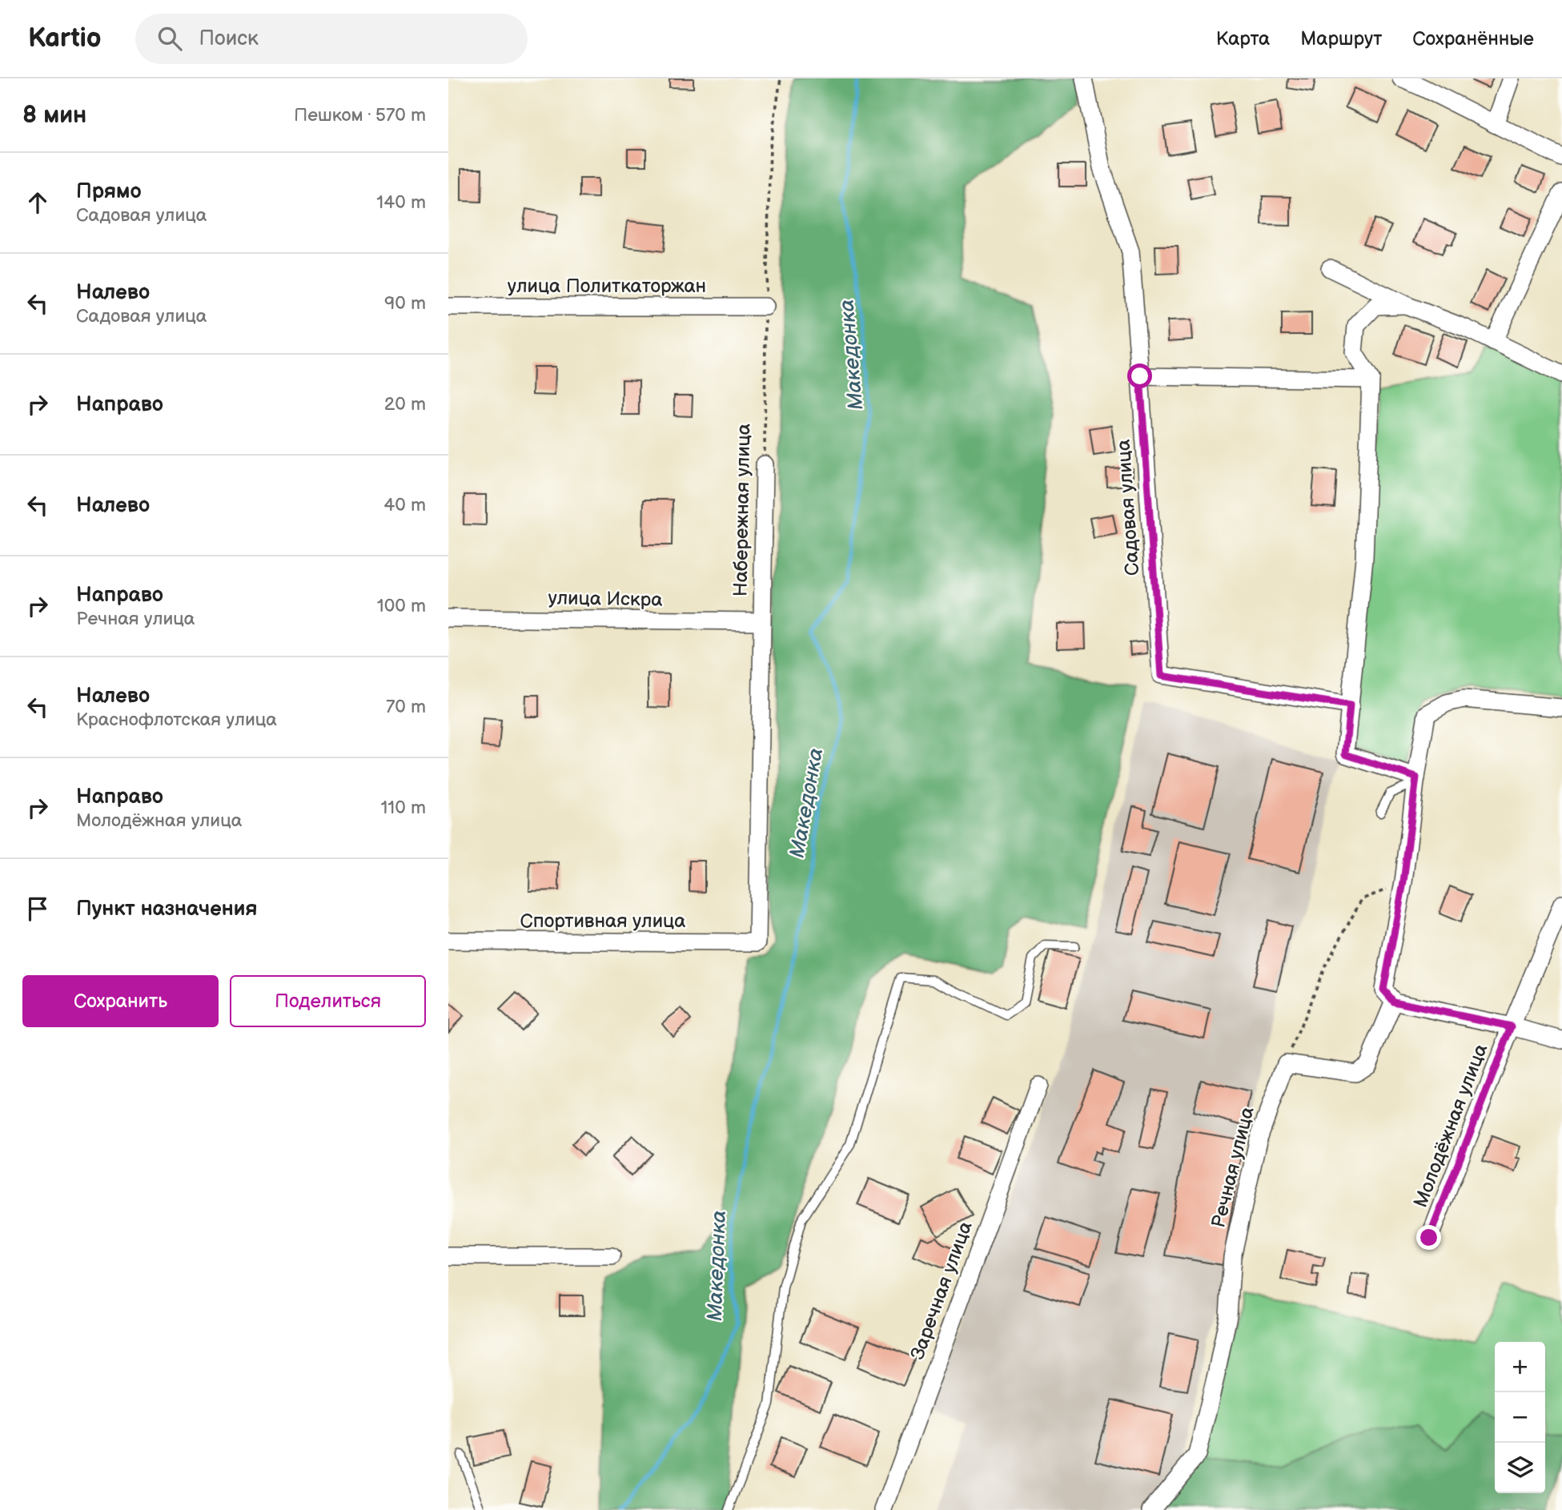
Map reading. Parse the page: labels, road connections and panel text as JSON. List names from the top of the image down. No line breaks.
{"streets":{"street":["улица Политкаторжан","Садовая улица","Набережная улица","улица Искра","Спортивная улица","Молодёжная улица","Речная улица","Заречная улица"]},"crossings":[["улица Политкаторжан","Набережная улица"],["Набережная улица","улица Искра"],["Набережная улица","Спортивная улица"]],"water":["Македонка"],"page":{"header":"Kartio","search":"Поиск","nav":["Карта","Маршрут","Сохранённые"],"heading":["8 мин","Пешком · 570 m"],"list":[["Прямо","Садовая улица","140 m"],["Налево","Садовая улица","90 m"],["Направо","20 m"],["Налево","40 m"],["Направо","Речная улица","100 m"],["Налево","Краснофлотская улица","70 m"],["Направо","Молодёжная улица","110 m"],"Пункт назначения"],"buttons":["Сохранить","Поделиться"],"map_buttons":["+","−"]}}
